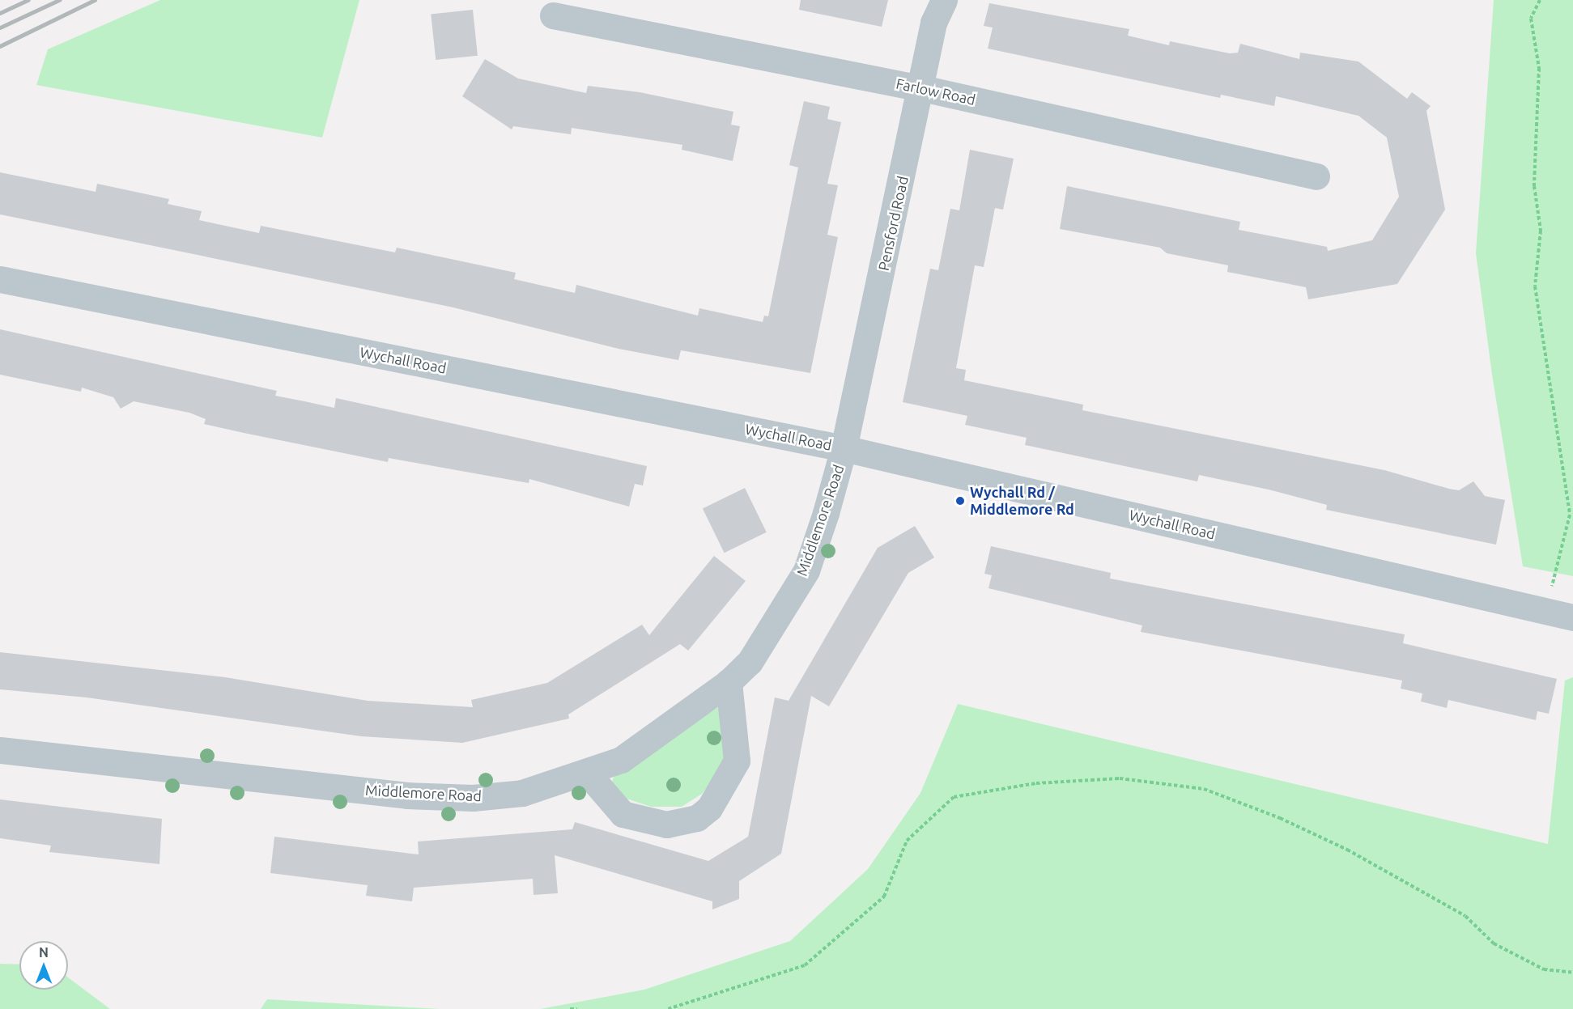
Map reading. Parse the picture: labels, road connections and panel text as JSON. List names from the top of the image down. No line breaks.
{"streets":{"street":["Farlow Road","Pensford Road","Wychall Road","Middlemore Road"]},"crossings":[["Farlow Road","Pensford Road"],["Pensford Road","Wychall Road"],["Pensford Road","Middlemore Road"],["Wychall Road","Middlemore Road"]],"places":["Wychall Rd / Middlemore Rd"],"north":"top"}
